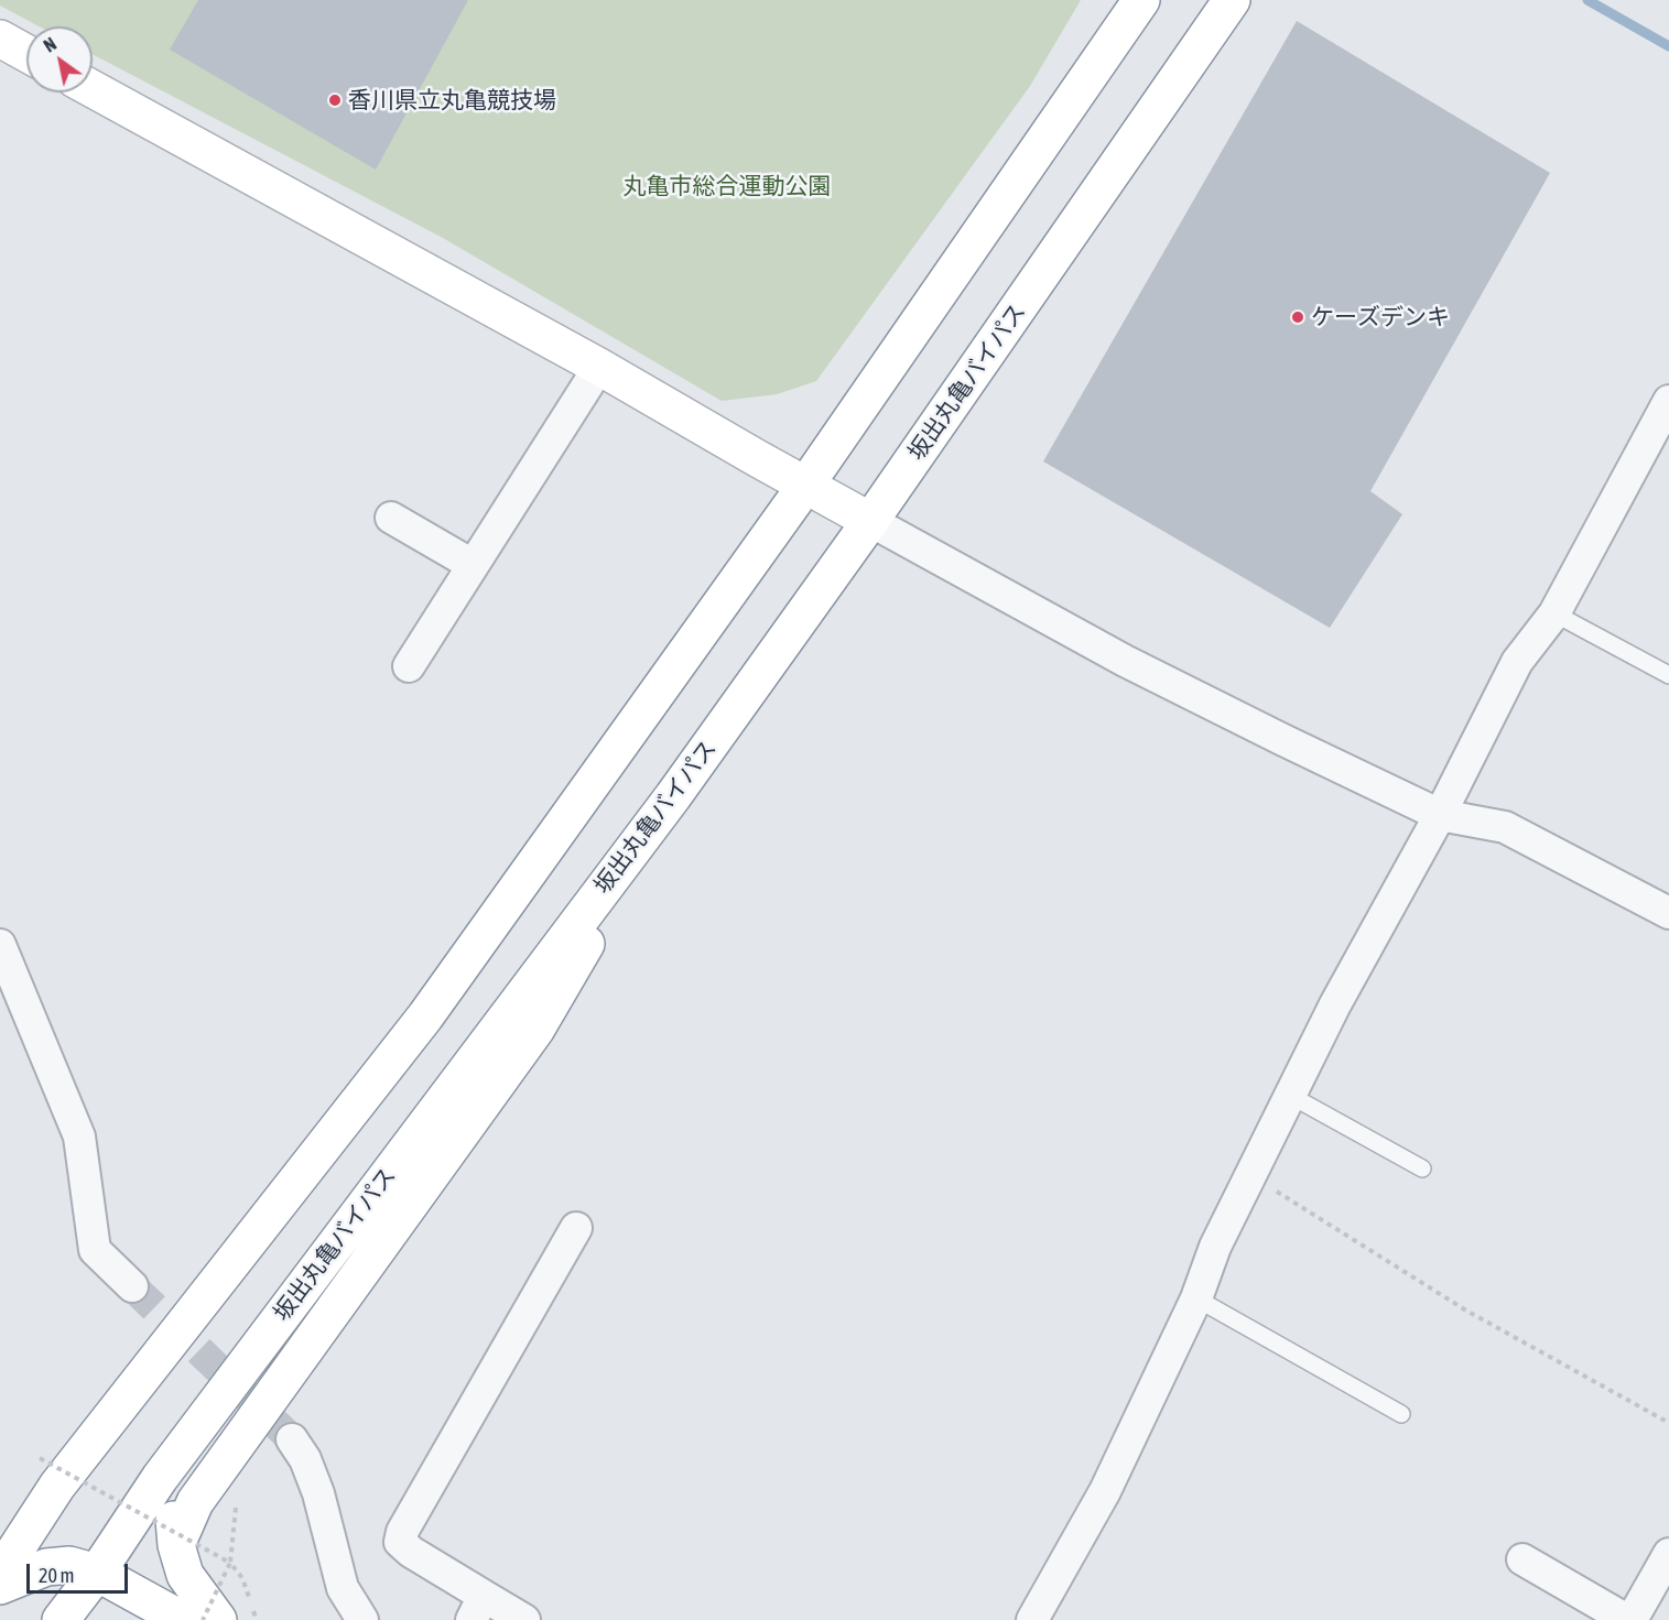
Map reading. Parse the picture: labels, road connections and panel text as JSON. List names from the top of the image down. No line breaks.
{"streets":{"main road":["坂出丸亀バイパス"]},"parks":["丸亀市総合運動公園"],"places":["香川県立丸亀競技場","ケーズデンキ"],"scale_bar":"20 m","north":"top left"}
